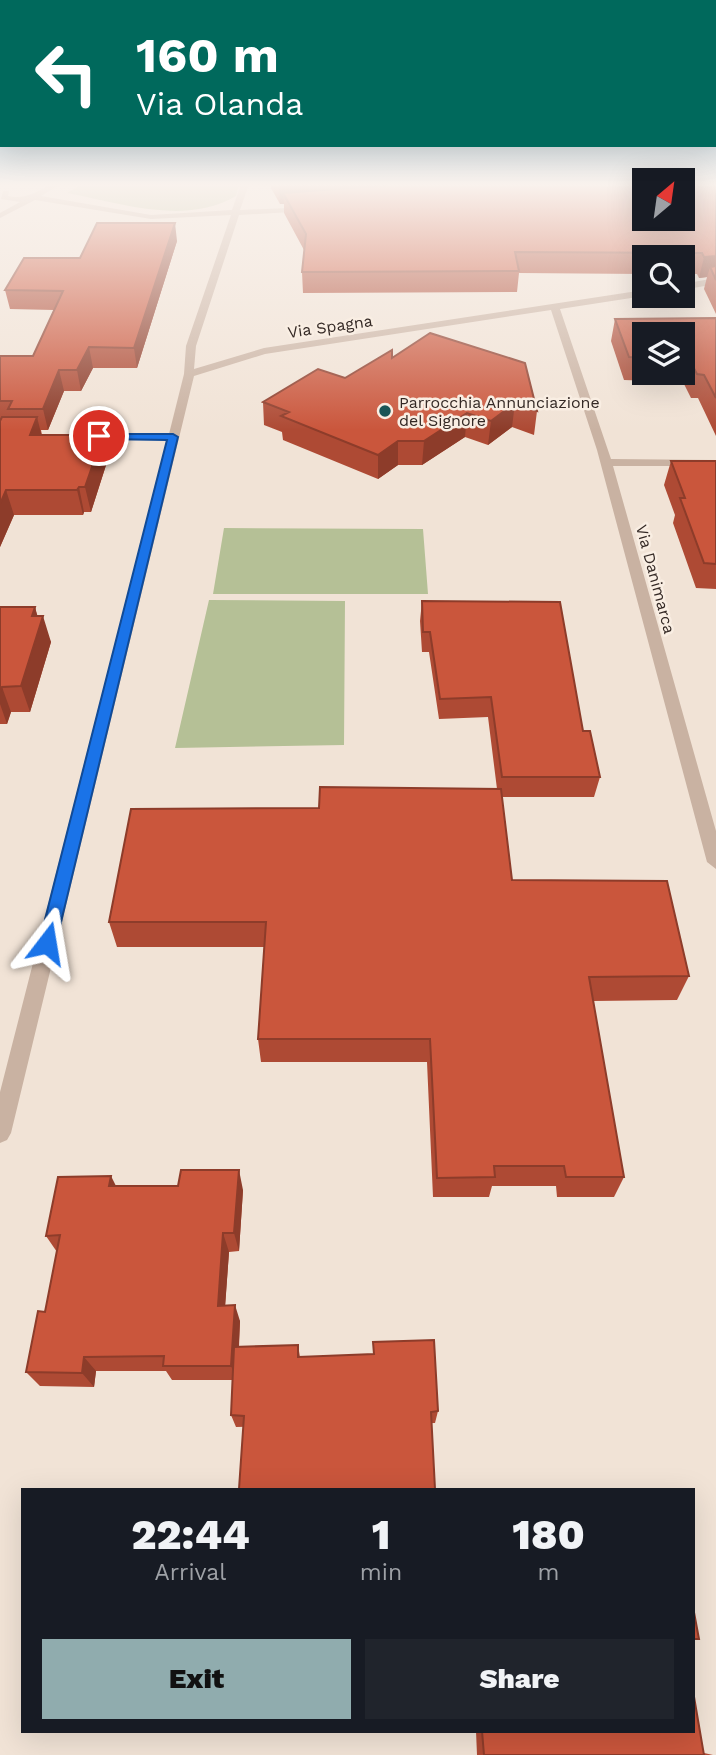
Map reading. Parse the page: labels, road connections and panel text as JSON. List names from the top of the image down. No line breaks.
{"streets":{"street":["Via Spagna","Via Danimarca"]},"crossings":[["Via Spagna","Via Danimarca"]],"places":["Parrocchia Annunciazione del Signore"],"north":"top right","page":{"turn":["160 m","Via Olanda"],"eta":["22:44","Arrival","1","min","180","m"],"buttons":["Exit","Share"]}}
